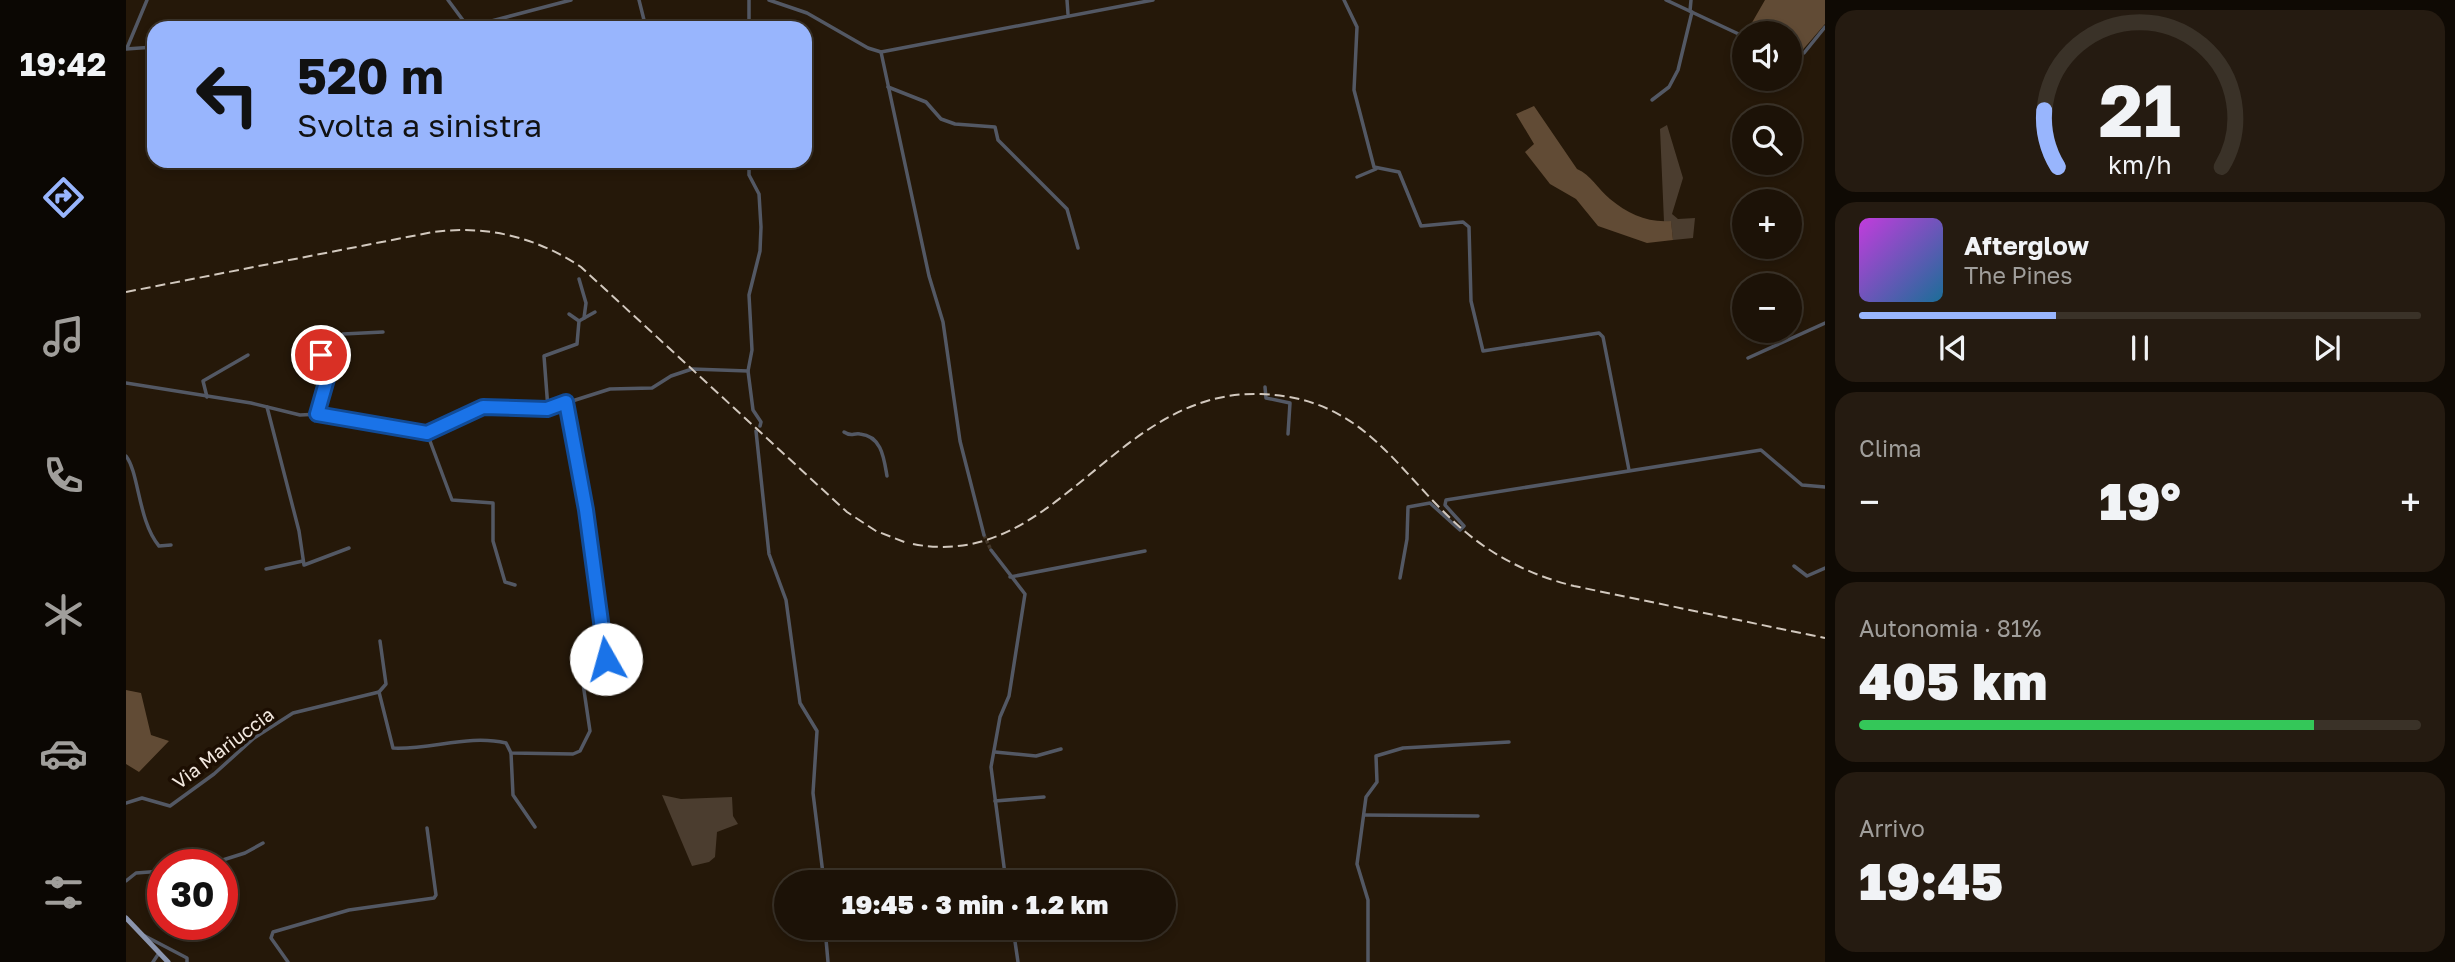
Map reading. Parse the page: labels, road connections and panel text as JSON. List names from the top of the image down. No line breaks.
{"streets":{"street":["Via Mariuccia"]},"page":{"tabs":"19:42","map_buttons":["+","−"],"turn":["520 m","Svolta a sinistra"],"song":["Afterglow","The Pines"],"tile":["Clima",["Autonomia · 81%","405 km"],["Arrivo","19:45"]],"heat":["−","19°","+"],"limit":"30","trip":"19:45 · 3 min · 1.2 km","gauge":["21","km/h"]}}
